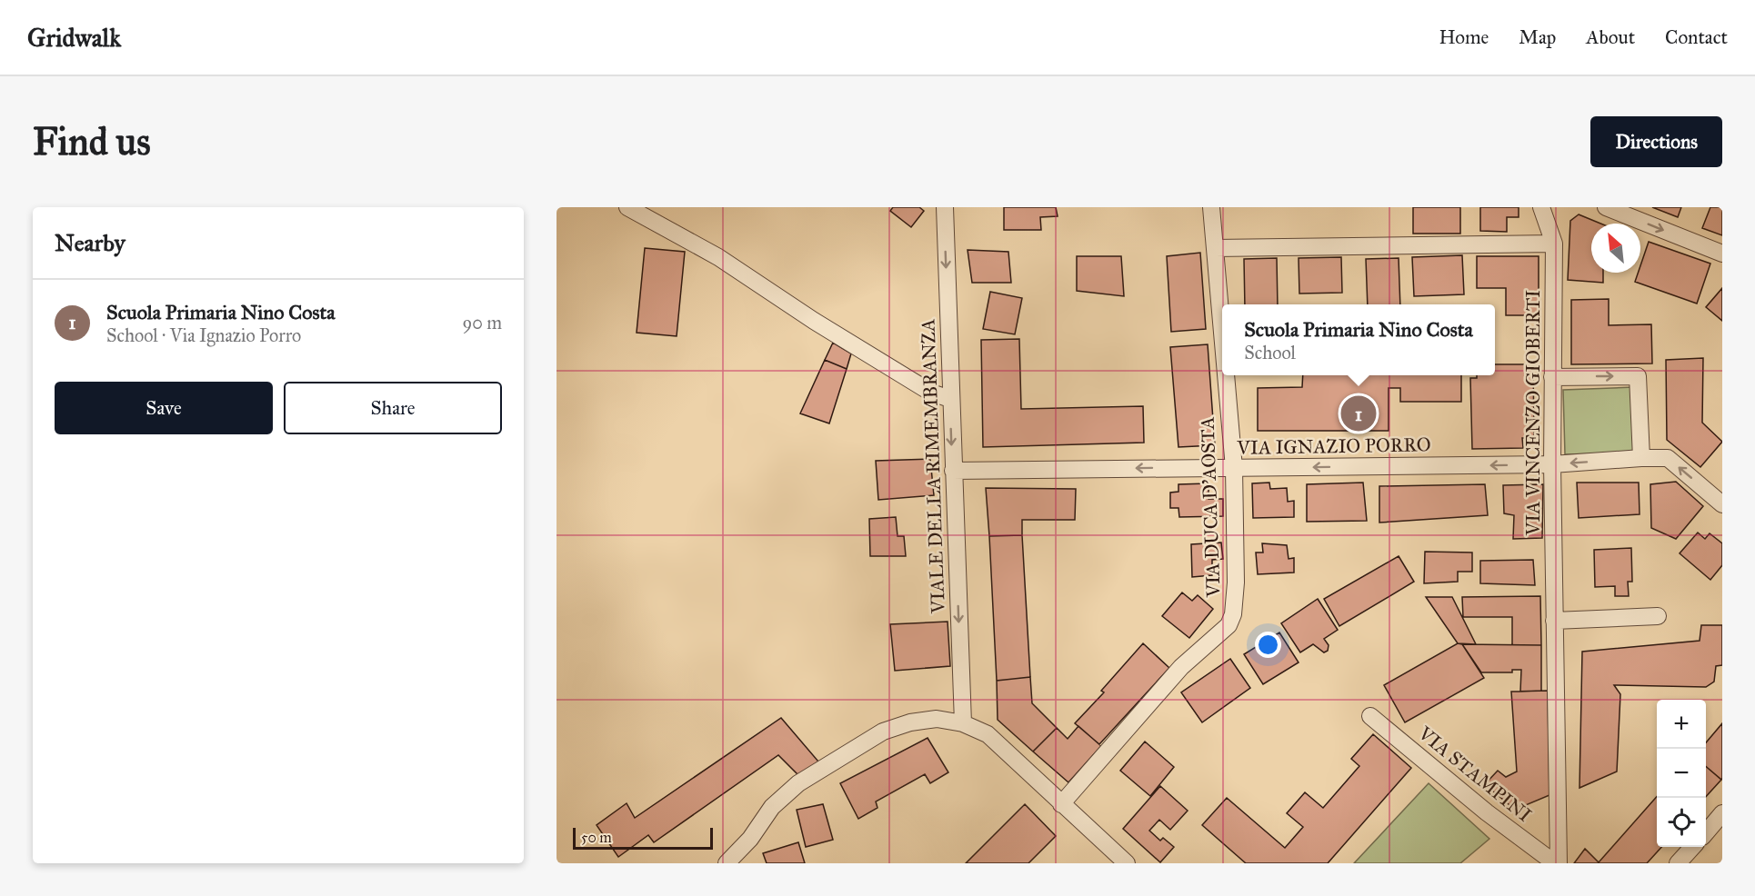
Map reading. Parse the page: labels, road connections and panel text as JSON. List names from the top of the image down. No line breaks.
{"streets":{"street":["VIA VINCENZO GIOBERTI","VIA IGNAZIO PORRO","VIALE DELLA RIMEMBRANZA","VIA DUCA D'AOSTA","VIA STAMPINI"]},"crossings":[["VIA VINCENZO GIOBERTI","VIA IGNAZIO PORRO"],["VIA VINCENZO GIOBERTI","VIA STAMPINI"],["VIA IGNAZIO PORRO","VIALE DELLA RIMEMBRANZA"],["VIA IGNAZIO PORRO","VIA DUCA D'AOSTA"]],"one_way":["VIA IGNAZIO PORRO","VIALE DELLA RIMEMBRANZA"],"scale_bar":"50 m","north":"top left","page":{"header":"Gridwalk","nav":["Home","Map","About","Contact"],"buttons":["Directions",["Save","Share"]],"title":"Find us","heading":"Nearby","list":[{"mark":"1","name":"Scuola Primaria Nino Costa","note":"School · Via Ignazio Porro","value":"90 m"}],"popup":["Scuola Primaria Nino Costa","School"],"pins":"1","map_buttons":["+","−"],"scale":"50 m"}}
